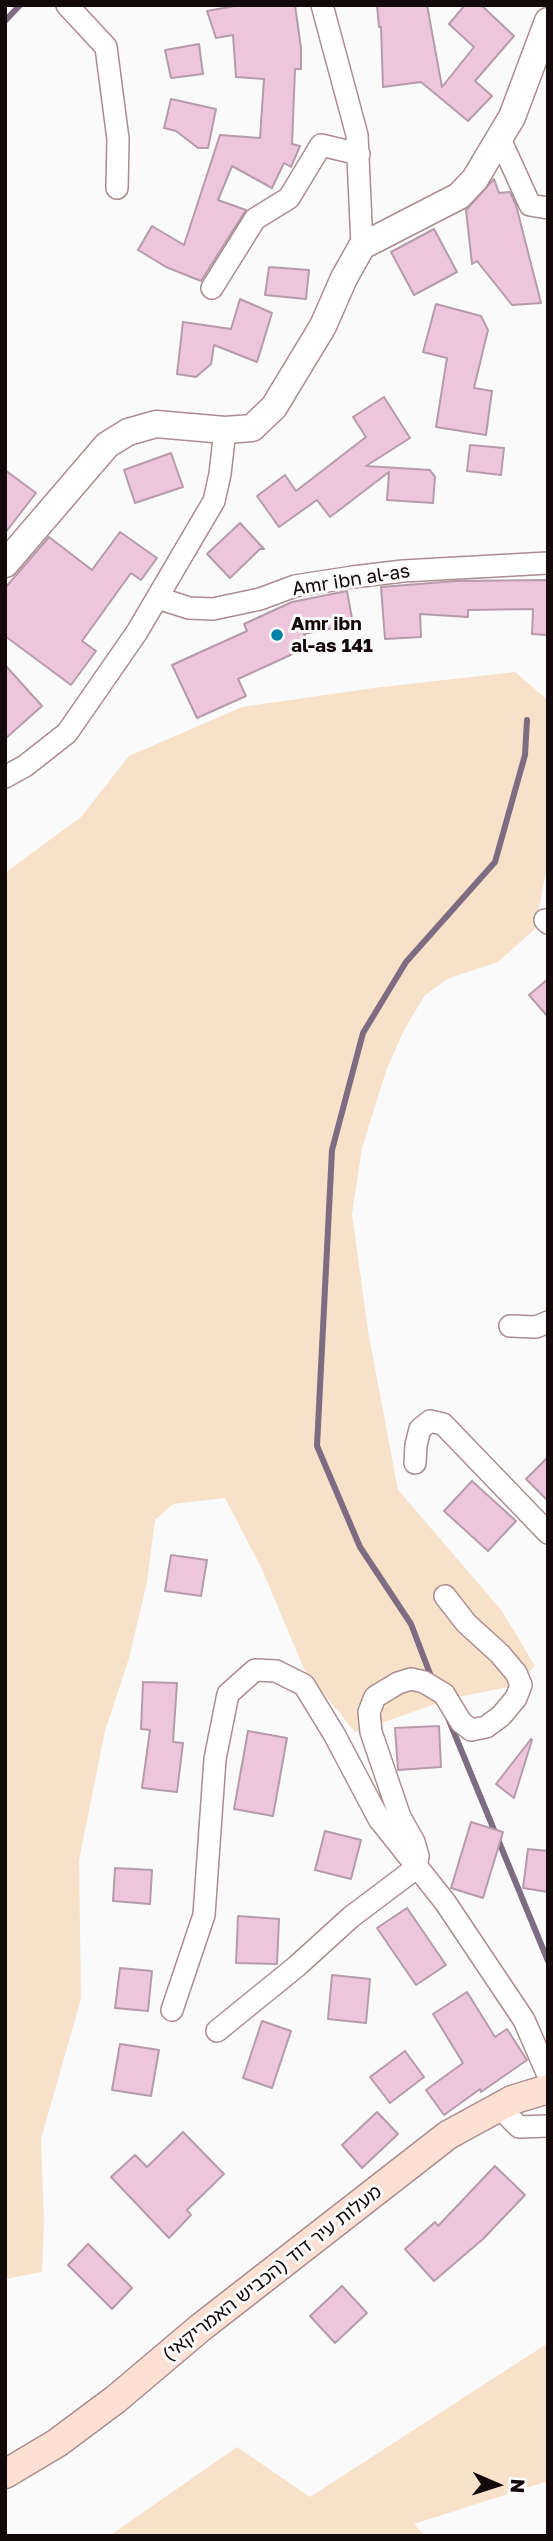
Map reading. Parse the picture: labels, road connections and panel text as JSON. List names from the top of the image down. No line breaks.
{"streets":{"main road":["מעלות עיר דוד (הכביש האמריקאי)"],"street":["Amr ibn al-as"]},"places":["Amr ibn al-as 141"],"north":"right"}
